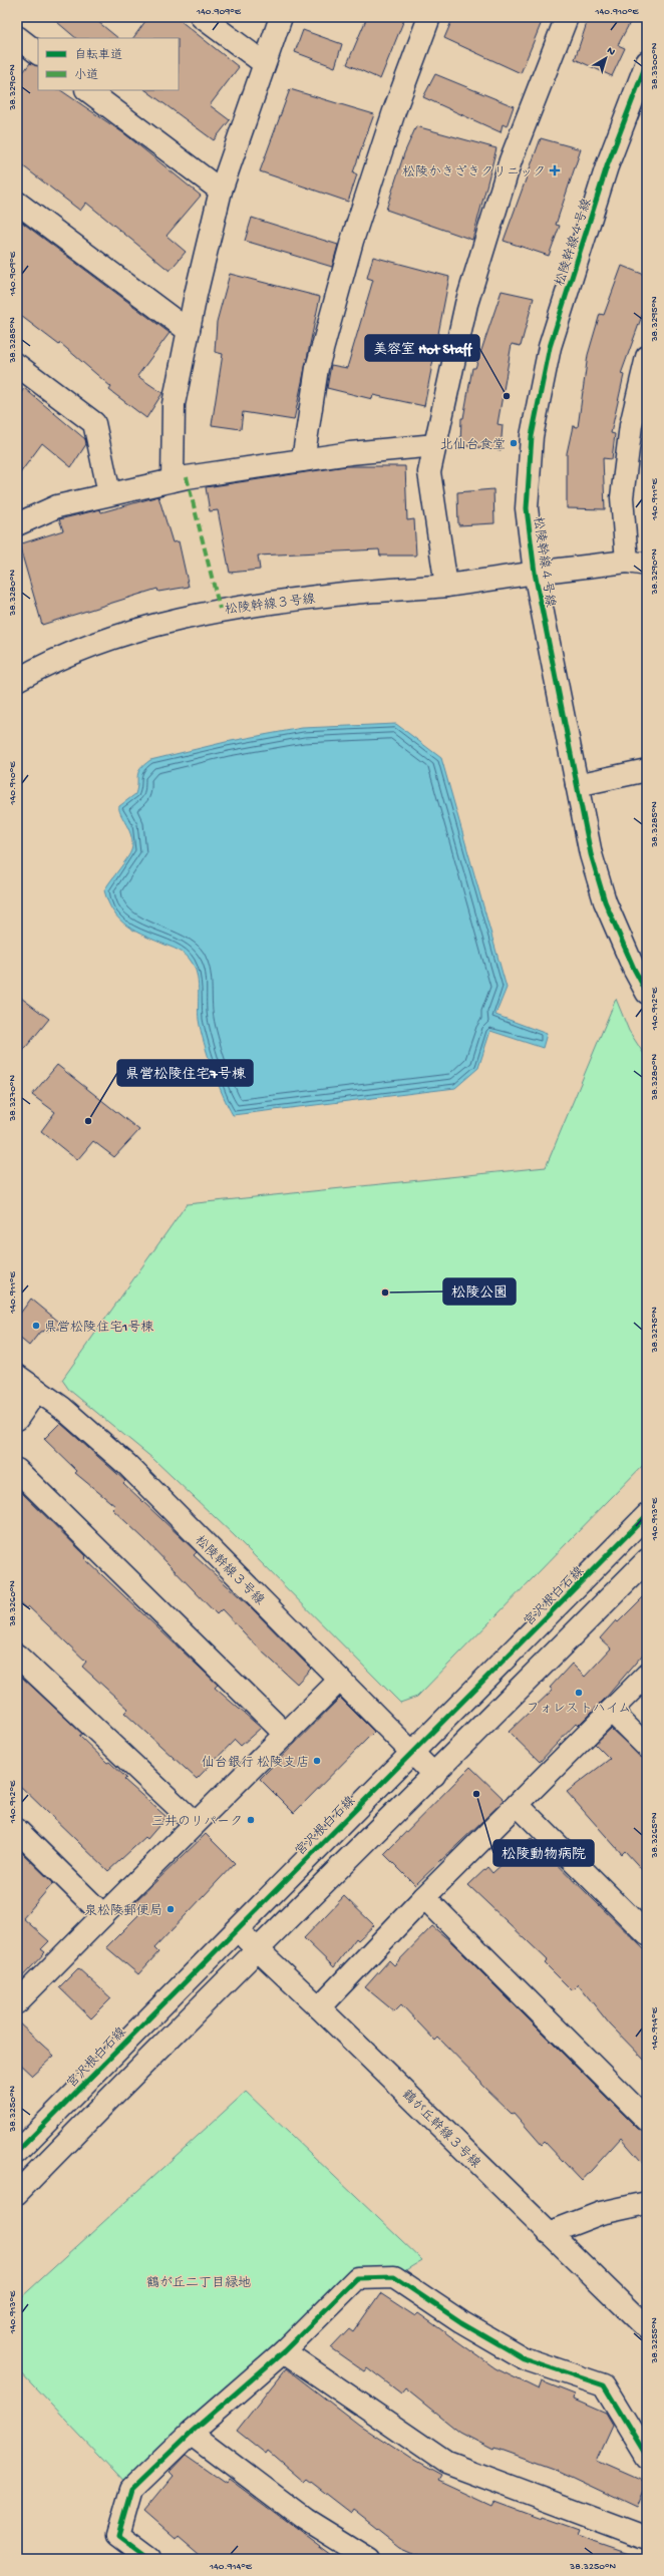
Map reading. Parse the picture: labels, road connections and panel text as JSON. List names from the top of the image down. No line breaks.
{"streets":{"street":["松陵幹線４号線","松陵幹線３号線","宮沢根白石線","鶴が丘幹線３号線"]},"crossings":[["松陵幹線４号線","松陵幹線３号線"],["松陵幹線３号線","宮沢根白石線"],["宮沢根白石線","鶴が丘幹線３号線"]],"parks":["鶴が丘二丁目緑地"],"places":{"health":["松陵かきざきクリニック"],"other":["美容室 Hot Staff","北仙台食堂","県営松陵住宅7号棟","松陵公園","県営松陵住宅1号棟","フォレストハイム","仙台銀行 松陵支店","松陵動物病院","三井のリパーク","泉松陵郵便局"]},"legend":["自転車道","小道"],"north":"top right","coordinates":["140.909°E","140.910°E","38.3300°N","38.3290°N","38.3295°N","38.3285°N","140.911°E","38.3280°N","140.912°E","38.3270°N","38.3275°N","140.913°E","38.3260°N","38.3265°N","140.914°E","38.3250°N","38.3255°N"]}
